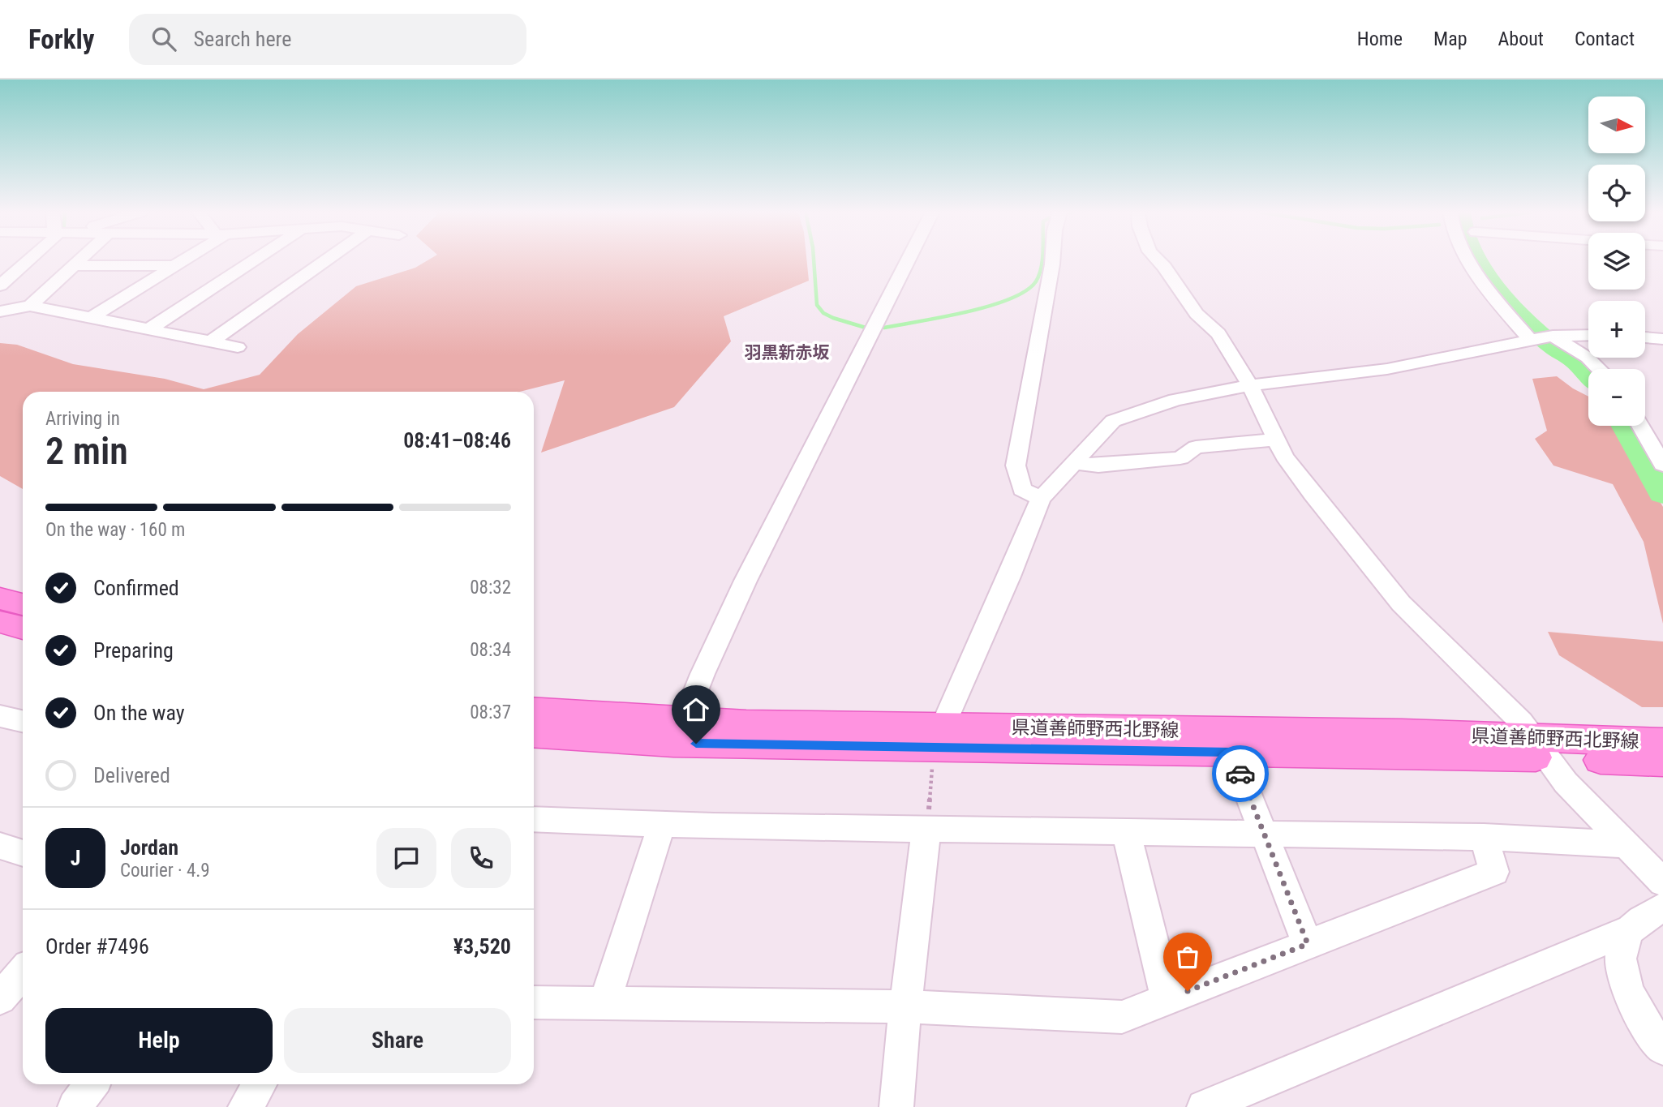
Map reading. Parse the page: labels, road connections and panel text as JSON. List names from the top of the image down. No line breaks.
{"streets":{"main road":["県道善師野西北野線"]},"districts":["羽黒新赤坂"],"north":"right","page":{"header":"Forkly","search":"Search here","nav":["Home","Map","About","Contact"],"map_buttons":["+","−"],"heading":["2 min","Arriving in","08:41–08:46"],"panel":["Jordan","Courier · 4.9","Order #7496","¥3,520"],"bar":"On the way · 160 m","list":[["Confirmed","08:32"],["Preparing","08:34"],["On the way","08:37"],"Delivered"],"round":"J","buttons":["Help","Share"]}}
